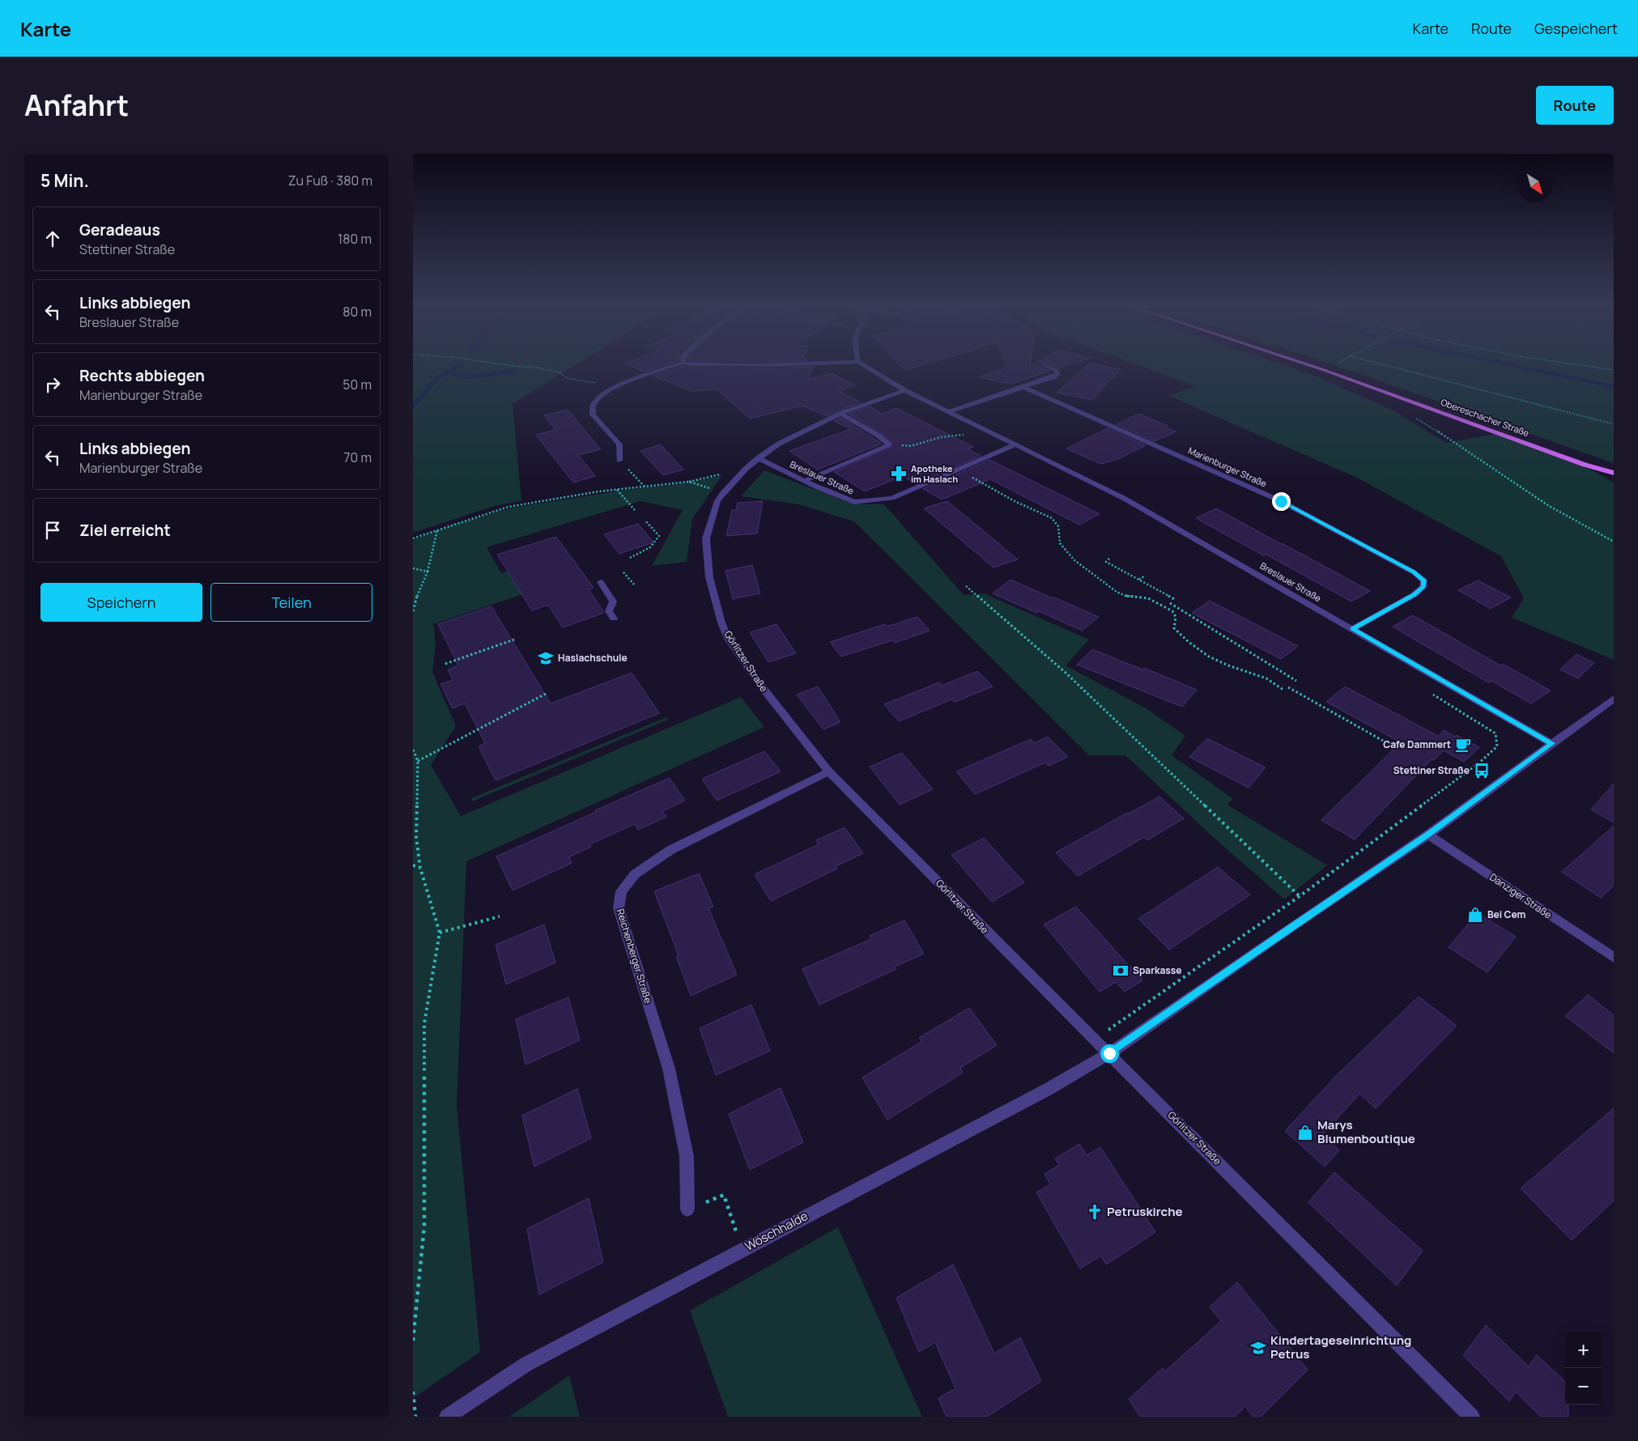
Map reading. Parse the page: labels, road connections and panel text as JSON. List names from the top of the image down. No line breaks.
{"streets":{"main road":["Obereschacher Straße"],"street":["Marienburger Straße","Breslauer Straße","Görlitzer Straße","Danziger Straße","Reichenberger Straße","Wöschhalde"]},"crossings":[["Marienburger Straße","Breslauer Straße"],["Breslauer Straße","Görlitzer Straße"],["Görlitzer Straße","Reichenberger Straße"],["Görlitzer Straße","Wöschhalde"]],"places":{"pharmacy":["Apotheke im Haslach"],"school or university":["Haslachschule","Kindertageseinrichtung Petrus"],"cafe":["Cafe Dammert"],"bus stop":["Stettiner Straße"],"shop":["Bei Cem","Marys Blumenboutique"],"bank":["Sparkasse"],"church":["Petruskirche"]},"north":"bottom right","page":{"header":"Karte","nav":["Karte","Route","Gespeichert"],"title":"Anfahrt","buttons":["Route",["Speichern","Teilen"]],"heading":["5 Min.","Zu Fuß · 380 m"],"list":[["Geradeaus","Stettiner Straße","180 m"],["Links abbiegen","Breslauer Straße","80 m"],["Rechts abbiegen","Marienburger Straße","50 m"],["Links abbiegen","Marienburger Straße","70 m"],"Ziel erreicht"],"map_buttons":["+","−"]}}
